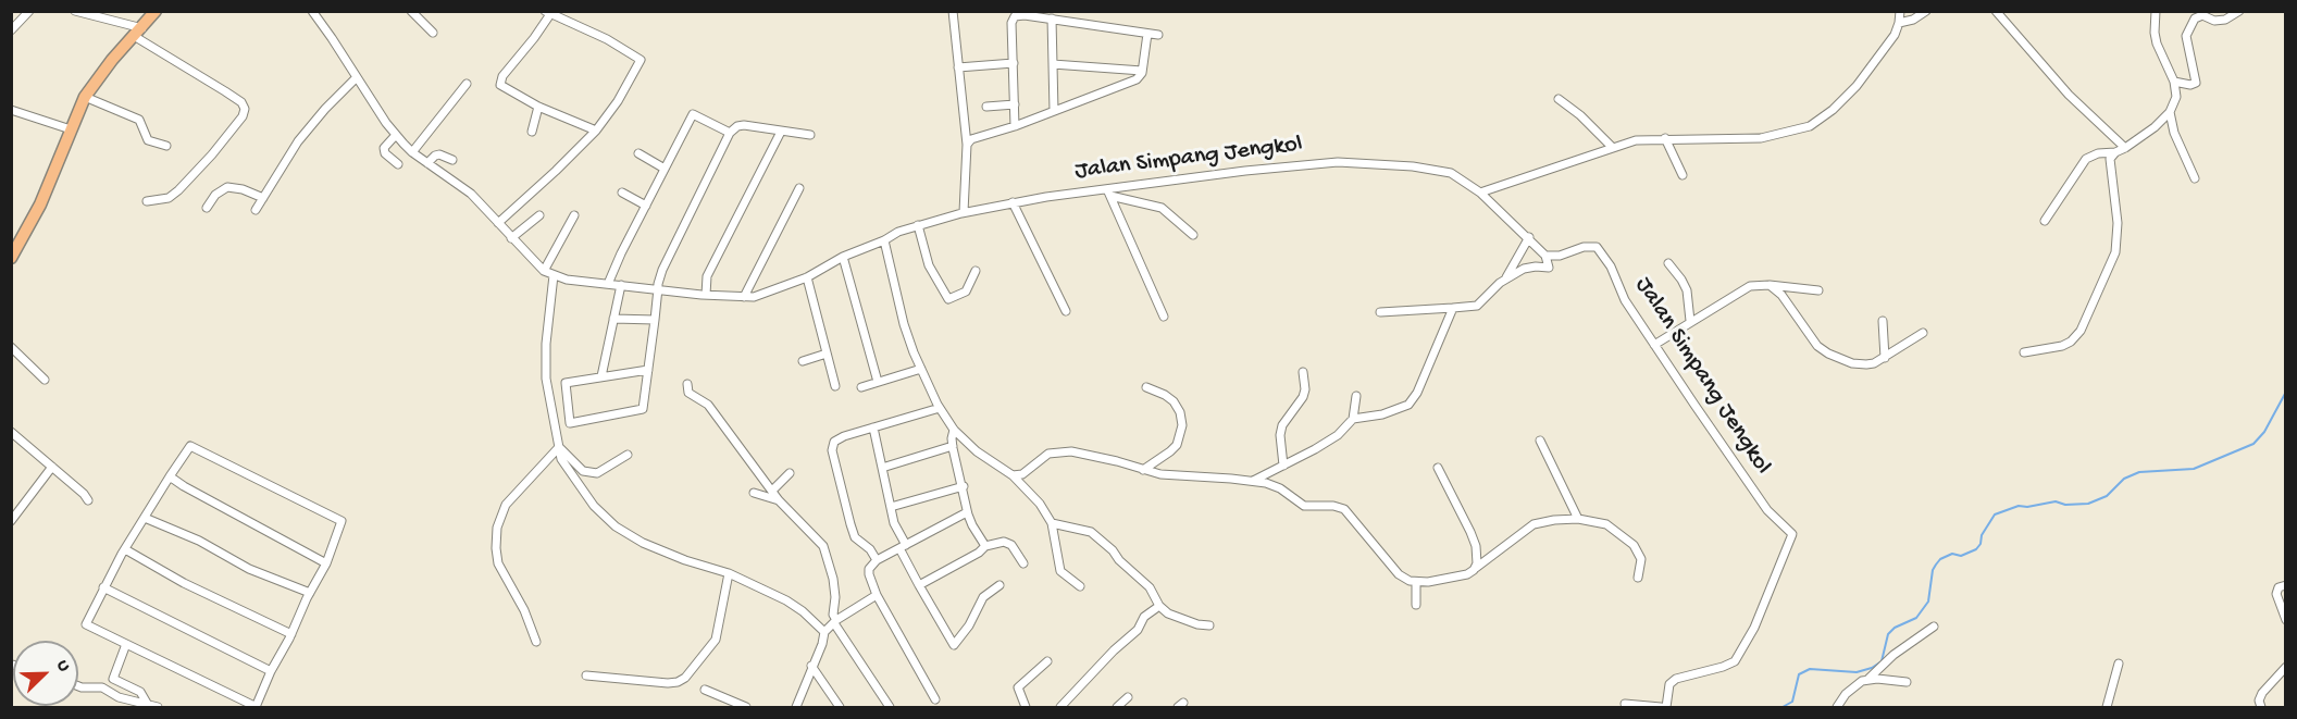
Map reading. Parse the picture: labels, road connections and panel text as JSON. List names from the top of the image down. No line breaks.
{"streets":{"street":["Jalan Simpang Jengkol"]},"north":"top right"}
